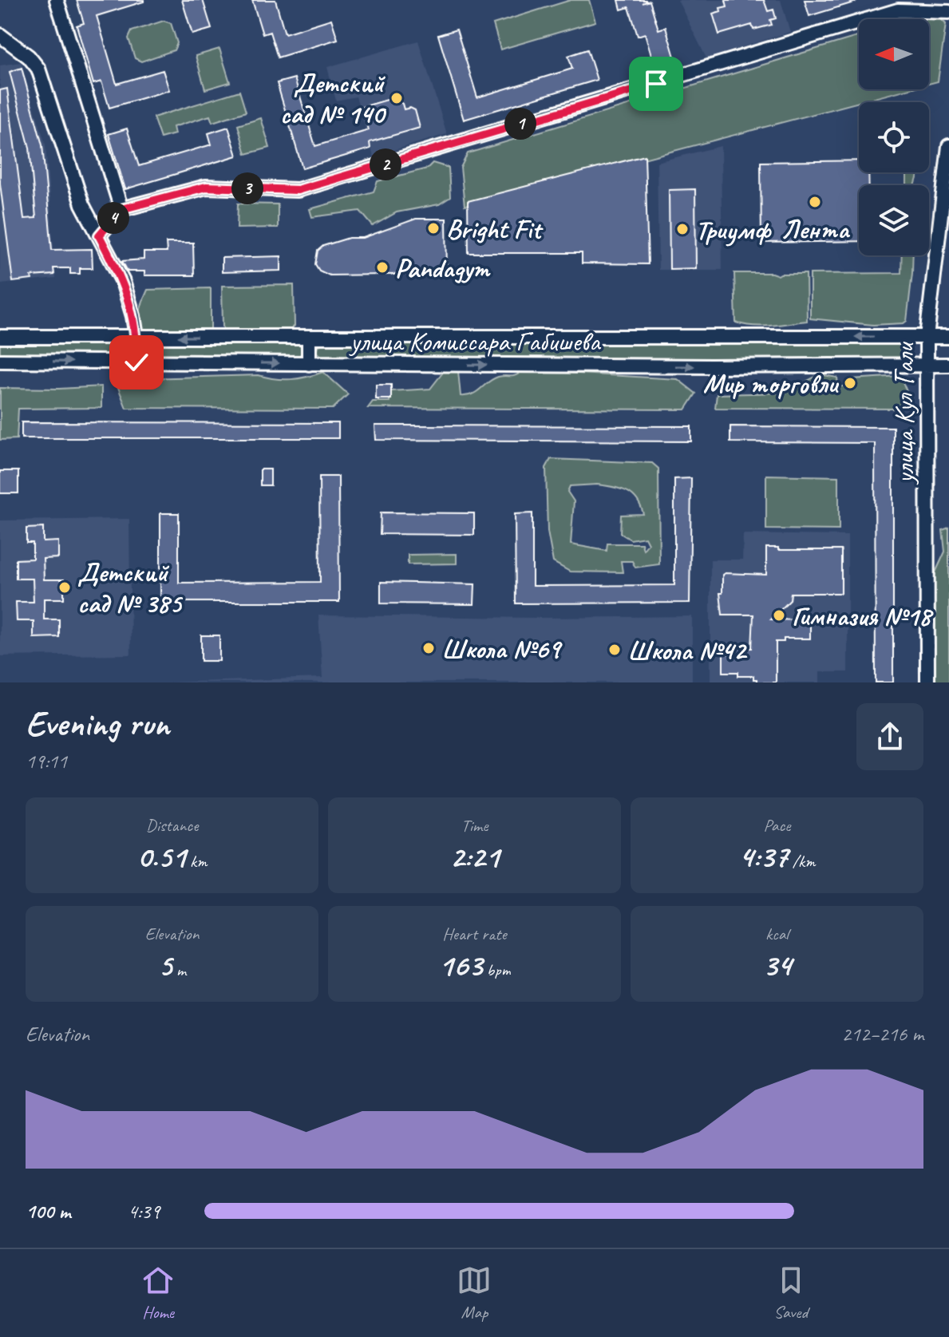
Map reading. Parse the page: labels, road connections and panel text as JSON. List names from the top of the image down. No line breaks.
{"streets":{"street":["улица Комиссара Габишева","улица Кул Гали"]},"crossings":[["улица Комиссара Габишева","улица Кул Гали"]],"places":["Детский сад № 140","Лента","Bright Fit","Триумф","Pandagym","Мир торговли","Детский сад № 385","Гимназия №18","Школа №69","Школа №42"],"north":"left","page":{"pins":["1","2","3","4"],"heading":["Evening run","19:11"],"stats":[["Distance","0.51 km"],["Time","2:21"],["Pace","4:37 /km"],["Elevation","5 m"],["Heart rate","163 bpm"],["kcal","34"]],"chart":["Elevation","212–216 m"],"list":[{"name":"100 m","note":"4:39"}],"tabs":["Home","Map","Saved"]}}
